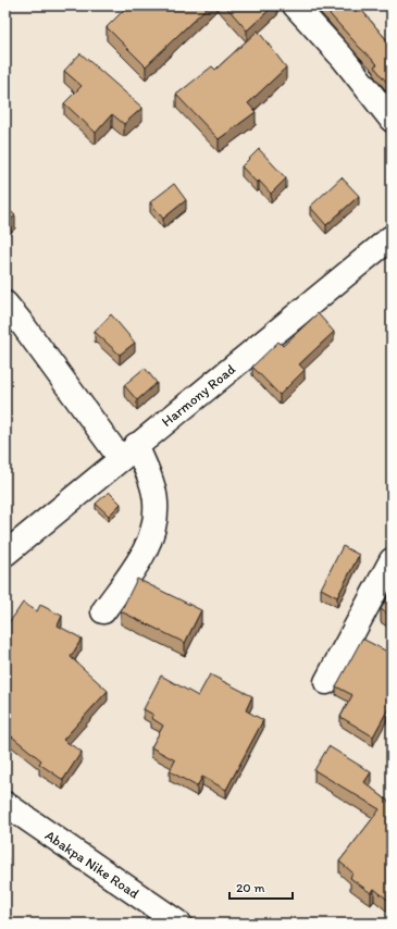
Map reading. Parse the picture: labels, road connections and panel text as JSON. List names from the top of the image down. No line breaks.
{"streets":{"main road":["Harmony Road","Abakpa Nike Road"]},"scale_bar":"20 m"}
